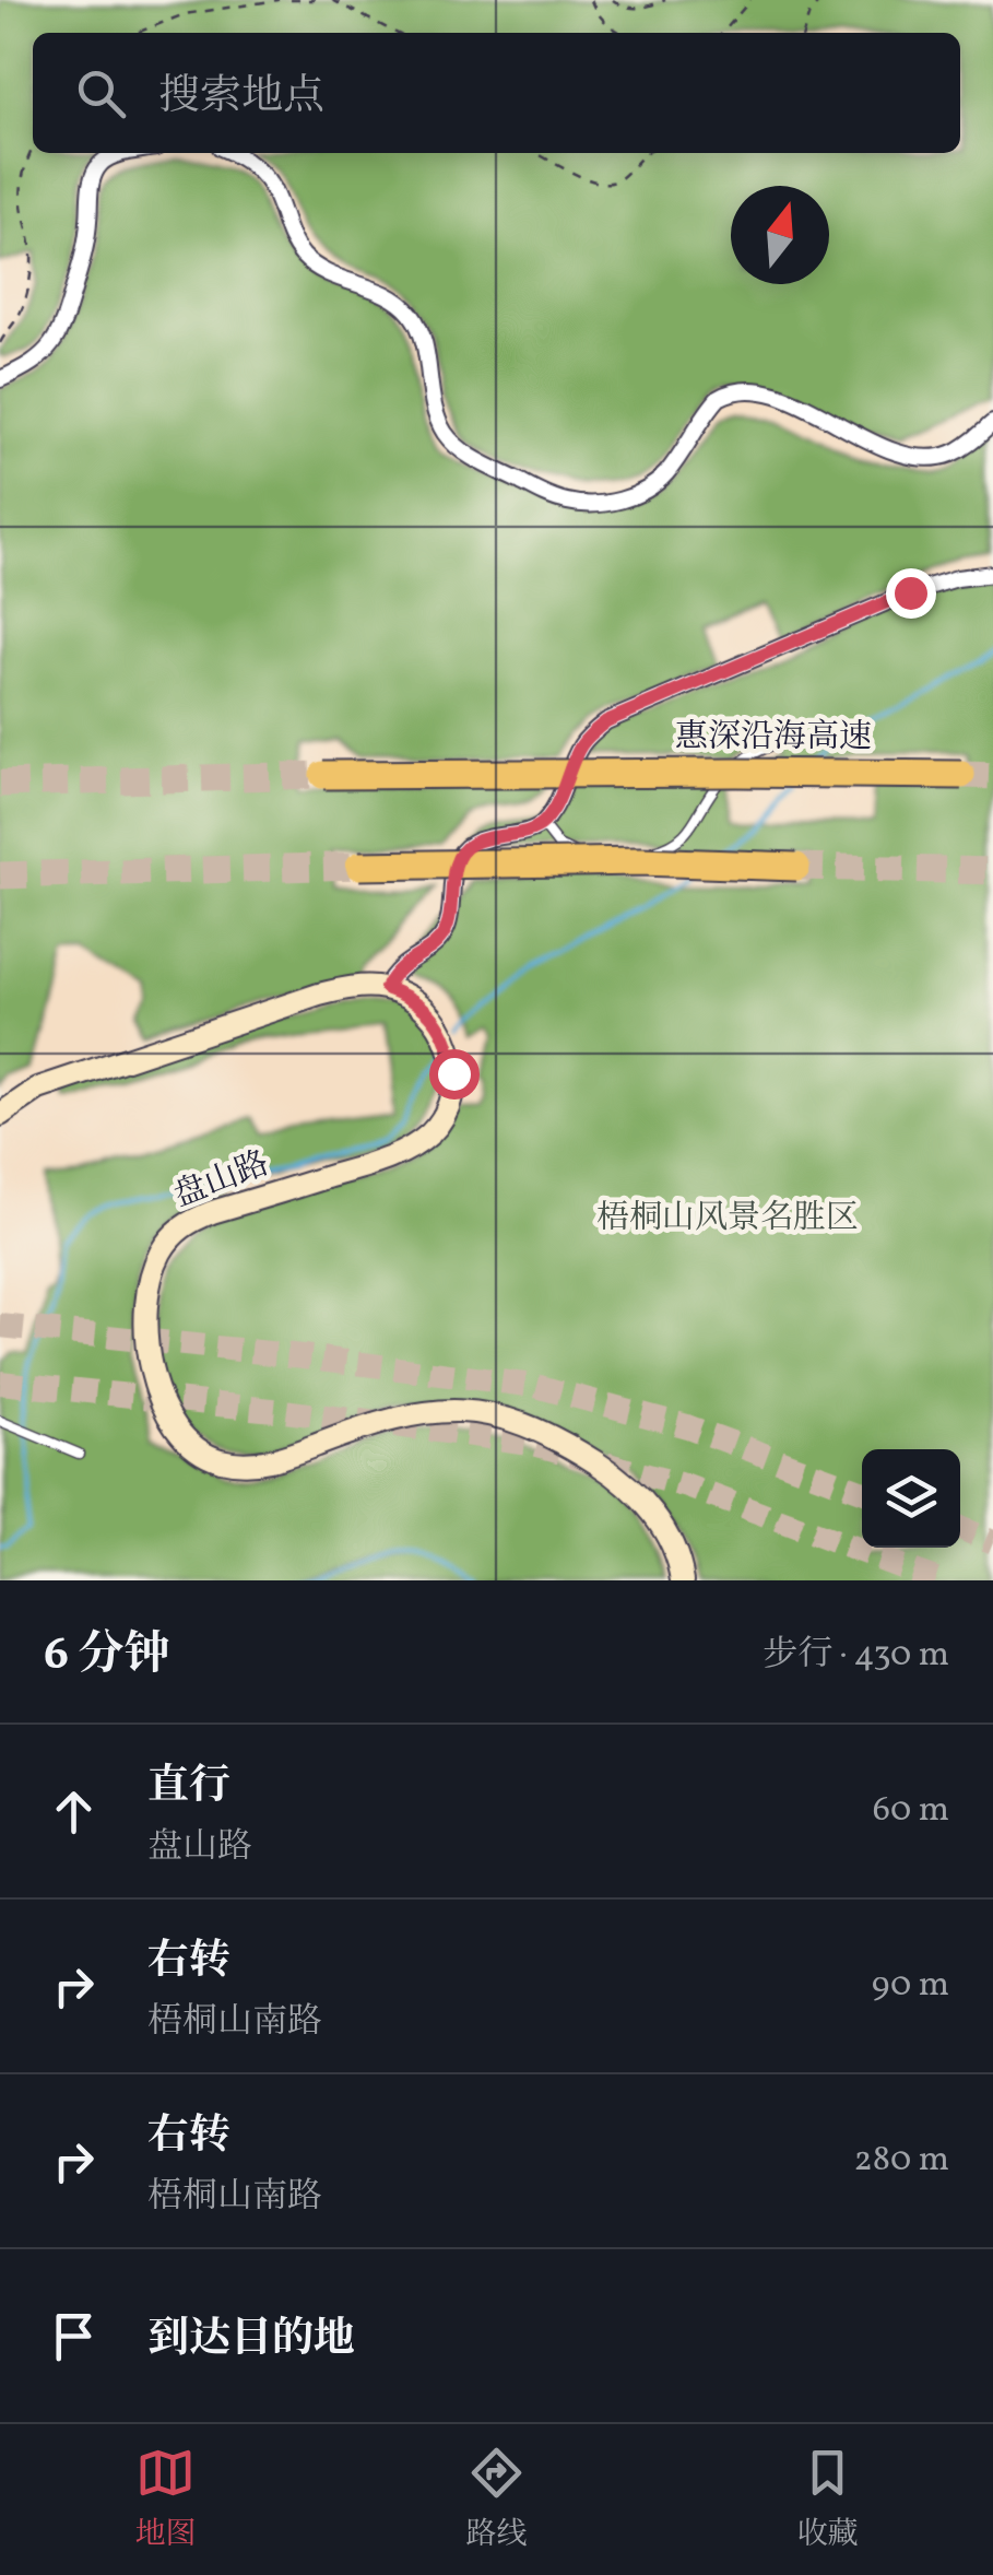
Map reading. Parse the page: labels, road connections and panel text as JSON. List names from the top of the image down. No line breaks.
{"streets":{"highway":["惠深沿海高速"],"main road":["盘山路"]},"parks":["梧桐山风景名胜区"],"north":"top","page":{"search":"搜索地点","heading":["6 分钟","步行 · 430 m"],"list":[["直行","盘山路","60 m"],["右转","梧桐山南路","90 m"],["右转","梧桐山南路","280 m"],"到达目的地"],"nav":["地图","路线","收藏"]}}
